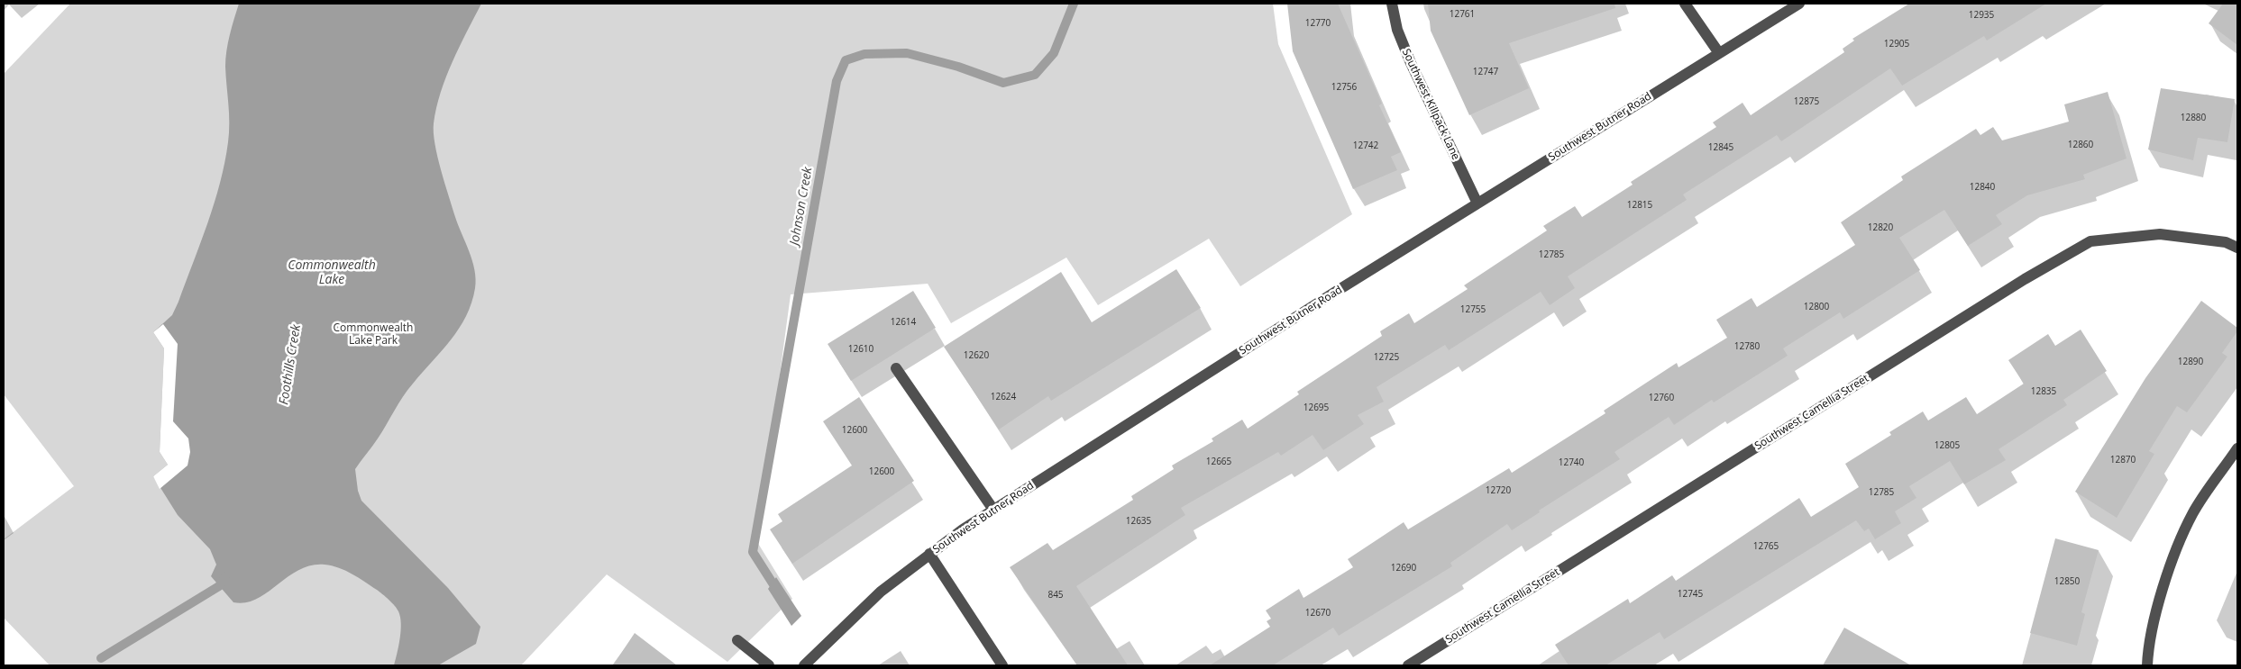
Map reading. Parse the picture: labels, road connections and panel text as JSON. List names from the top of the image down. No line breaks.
{"streets":{"street":["Southwest Killpack Lane","Southwest Butner Road","Southwest Camellia Street"]},"crossings":[["Southwest Killpack Lane","Southwest Butner Road"]],"water":["Johnson Creek","Commonwealth Lake","Foothills Creek"],"parks":["Commonwealth Lake Park"],"house_numbers":["12761","12935","12770","12905","12747","12756","12875","12880","12860","12742","12845","12840","12815","12820","12785","12800","12755","12614","12780","12610","12620","12725","12890","12835","12624","12760","12695","12600","12805","12870","12665","12740","12600","12720","12785","12635","12765","12690","12850","12745","845","12670"]}
